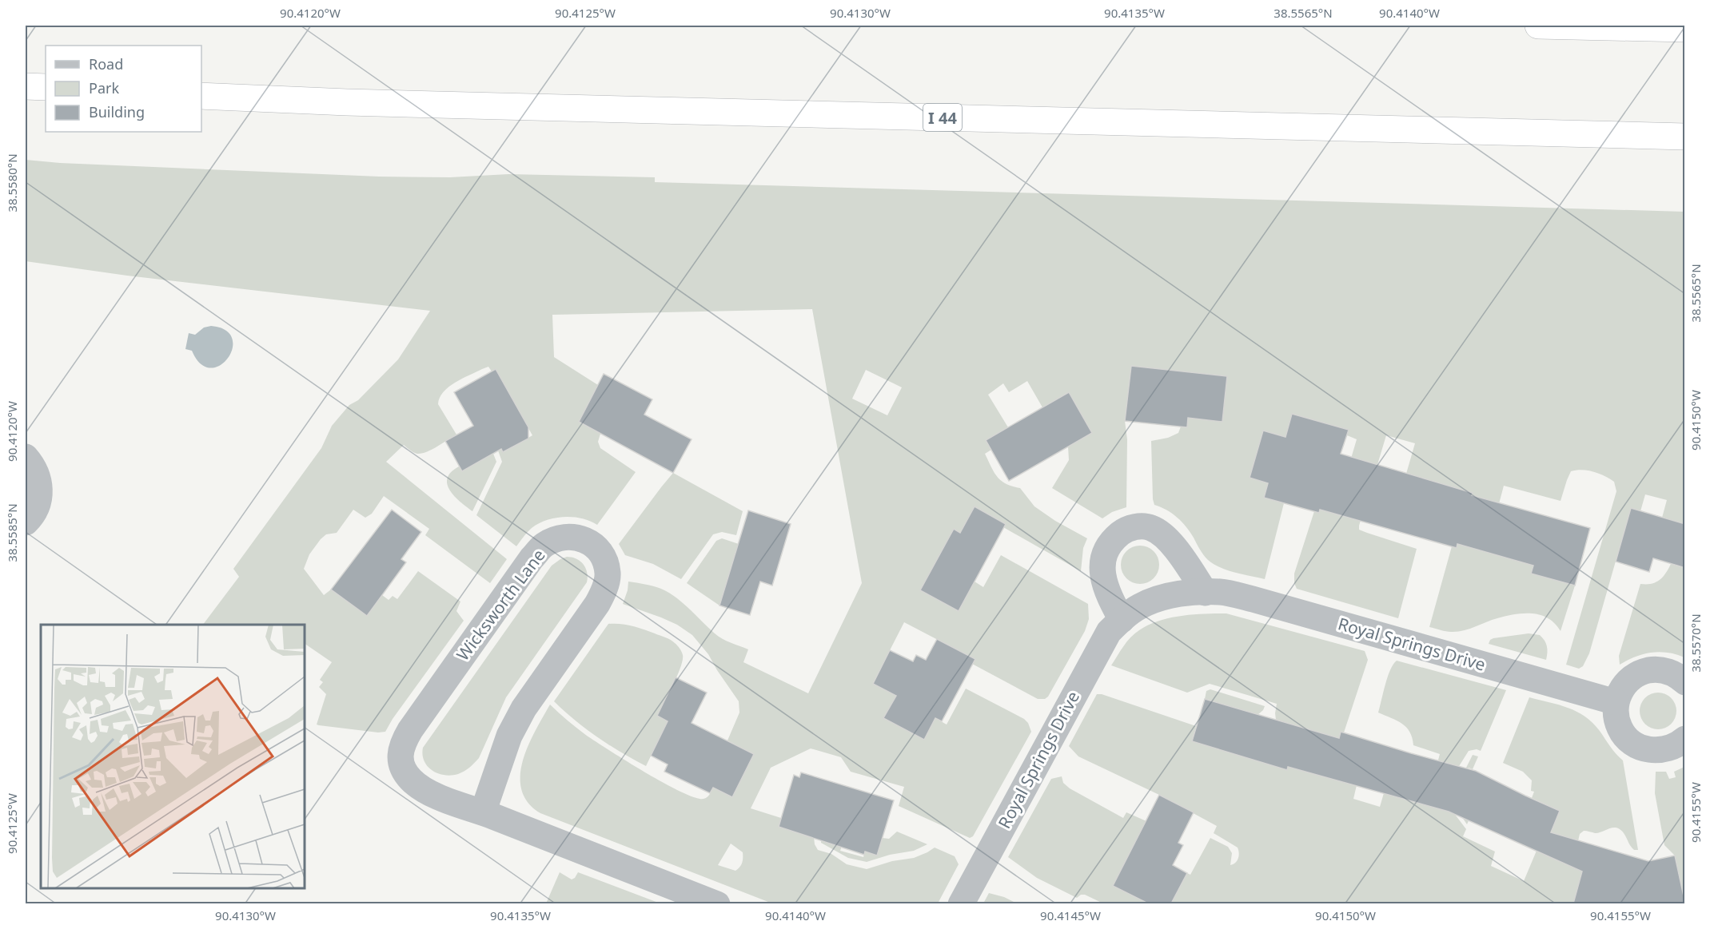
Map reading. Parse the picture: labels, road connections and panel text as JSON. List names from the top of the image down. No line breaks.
{"streets":{"highway":["I 44"],"street":["Wicksworth Lane","Royal Springs Drive"]},"legend":["Road","Park","Building"],"coordinates":["90.4120°W","90.4125°W","90.4130°W","90.4135°W","38.5565°N","90.4140°W","38.5580°N","90.4150°W","38.5585°N","38.5570°N","90.4155°W","90.4145°W"]}
